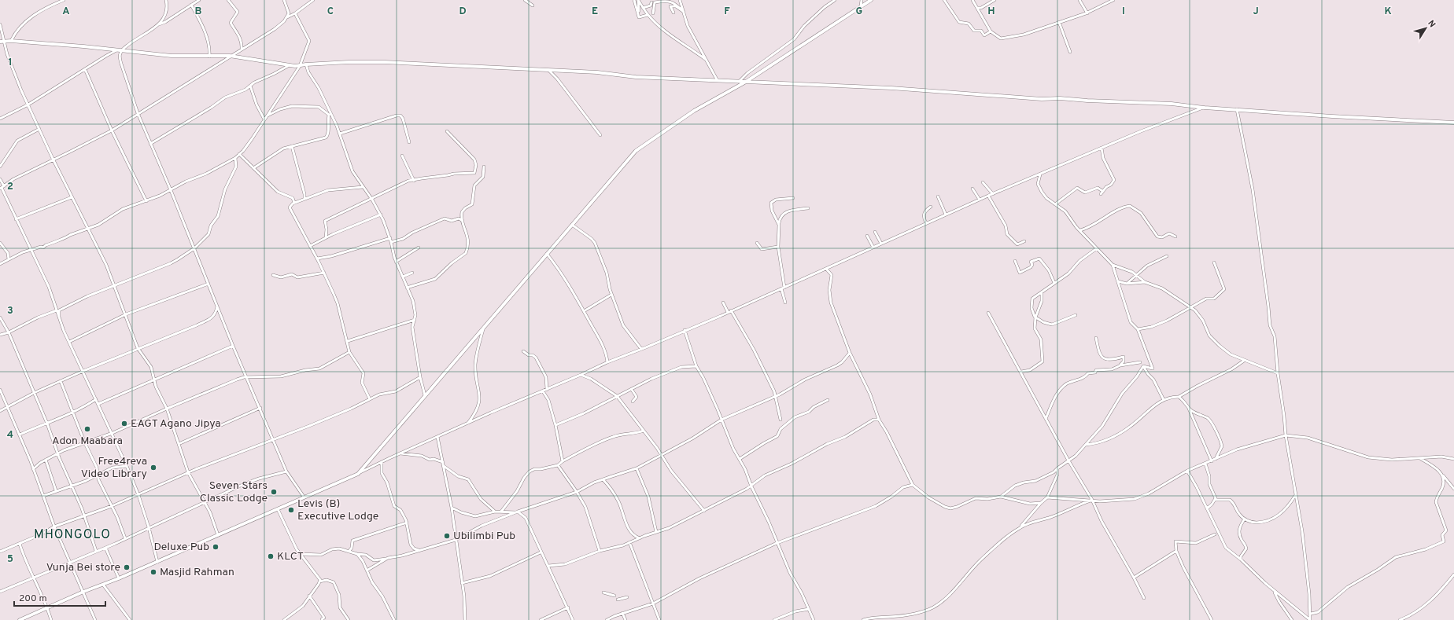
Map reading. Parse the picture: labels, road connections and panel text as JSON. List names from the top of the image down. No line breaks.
{"districts":["MHONGOLO"],"places":["EAGT Agano Jipya","Adon Maabara","Free4reva Video Library","Seven Stars Classic Lodge","Levis (B) Executive Lodge","Ubilimbi Pub","Deluxe Pub","KLCT","Vunja Bei store","Masjid Rahman"],"scale_bar":"200 m","north":"top right","grid":{"columns":["A","B","C","D","E","F","G","H","I","J","K"],"rows":["1","2","3","4","5"]}}
